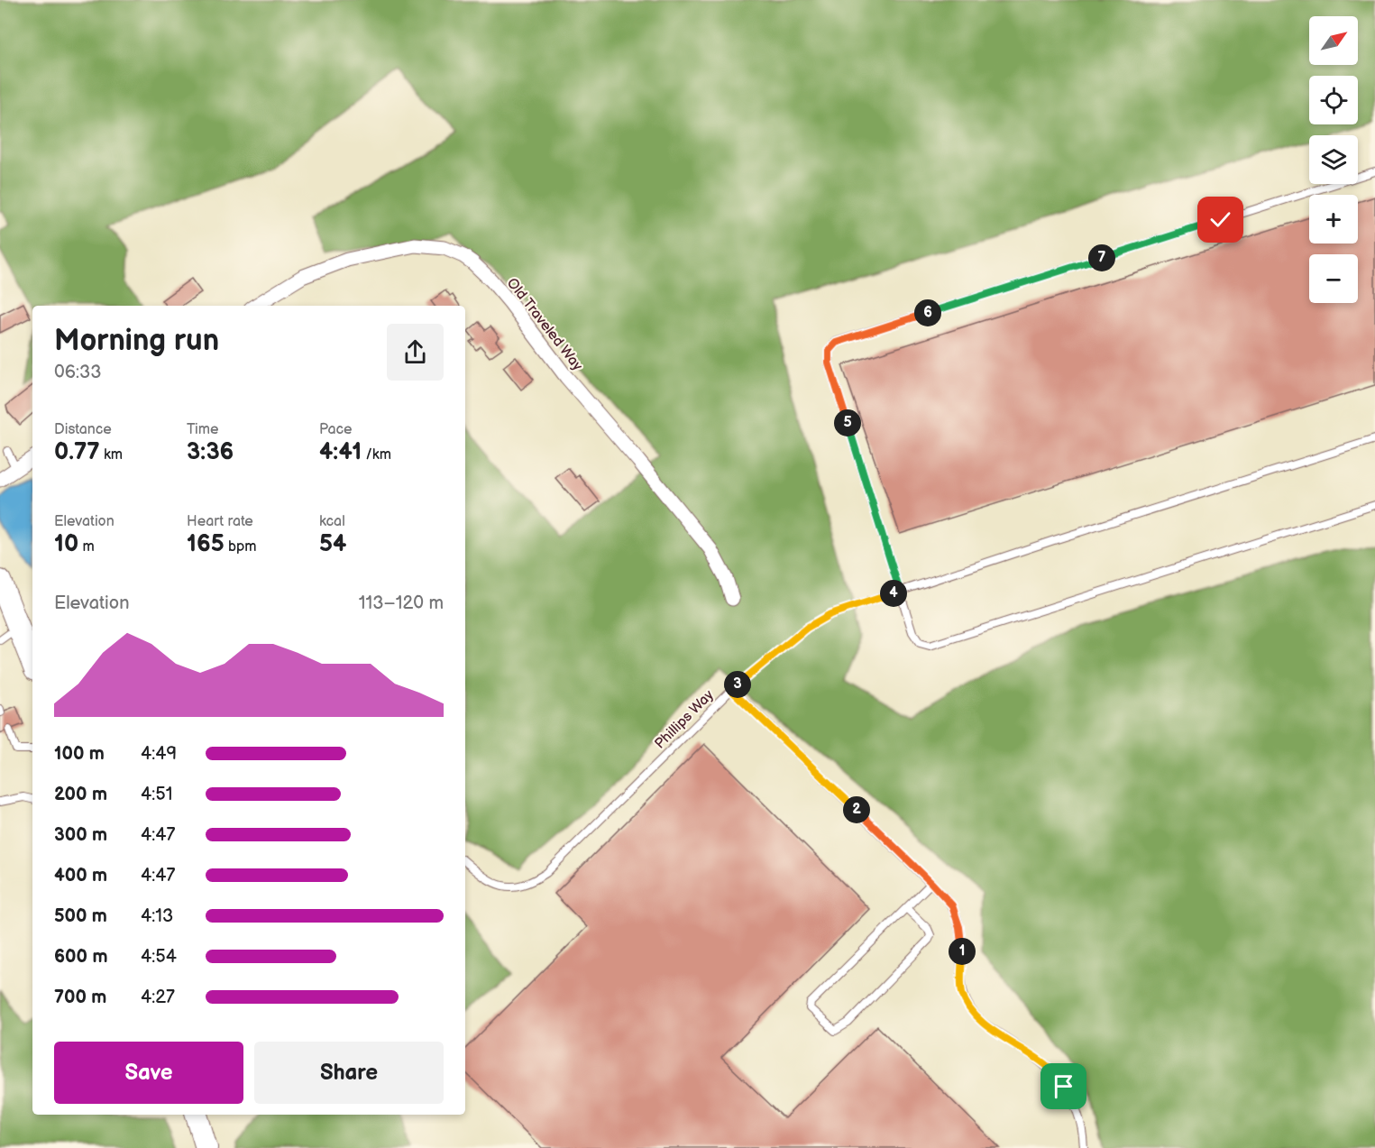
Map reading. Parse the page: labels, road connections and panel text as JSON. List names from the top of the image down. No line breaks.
{"streets":{"street":["Old Traveled Way"],"lane":["Phillips Way"]},"north":"top right","page":{"map_buttons":["+","−"],"pins":["7","6","5","4","3","2","1"],"heading":["Morning run","06:33"],"stats":[["Distance","0.77 km"],["Time","3:36"],["Pace","4:41 /km"],["Elevation","10 m"],["Heart rate","165 bpm"],["kcal","54"]],"chart":["Elevation","113–120 m"],"list":[{"name":"100 m","note":"4:49"},{"name":"200 m","note":"4:51"},{"name":"300 m","note":"4:47"},{"name":"400 m","note":"4:47"},{"name":"500 m","note":"4:13"},{"name":"600 m","note":"4:54"},{"name":"700 m","note":"4:27"}],"buttons":["Save","Share"]}}
